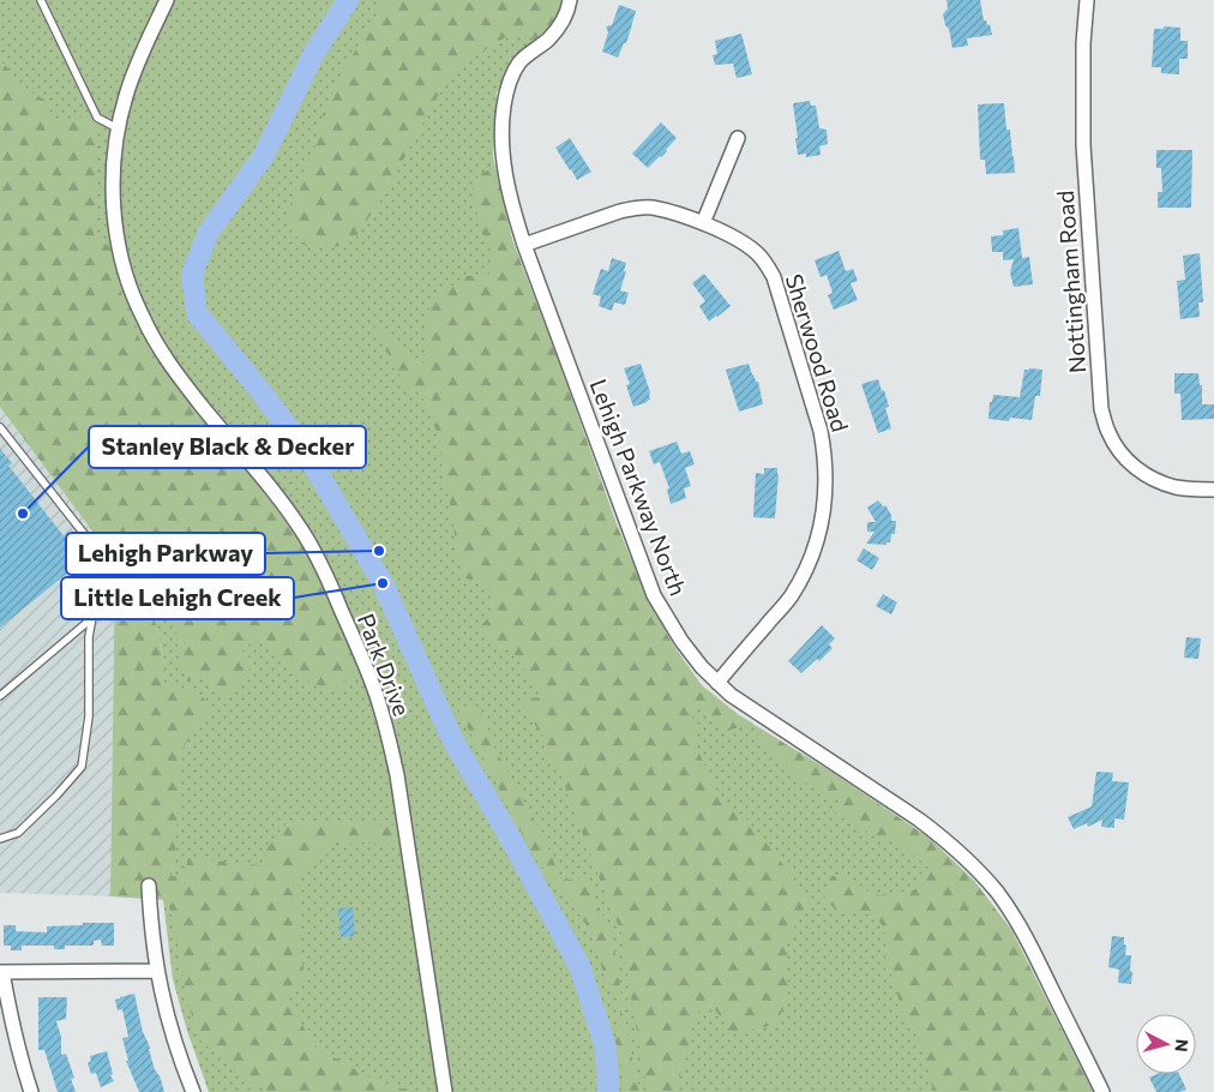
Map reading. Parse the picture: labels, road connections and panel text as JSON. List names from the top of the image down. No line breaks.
{"streets":{"street":["Nottingham Road","Sherwood Road","Lehigh Parkway North","Park Drive"]},"crossings":[["Sherwood Road","Lehigh Parkway North"]],"places":["Stanley Black & Decker","Lehigh Parkway","Little Lehigh Creek"],"north":"right"}
